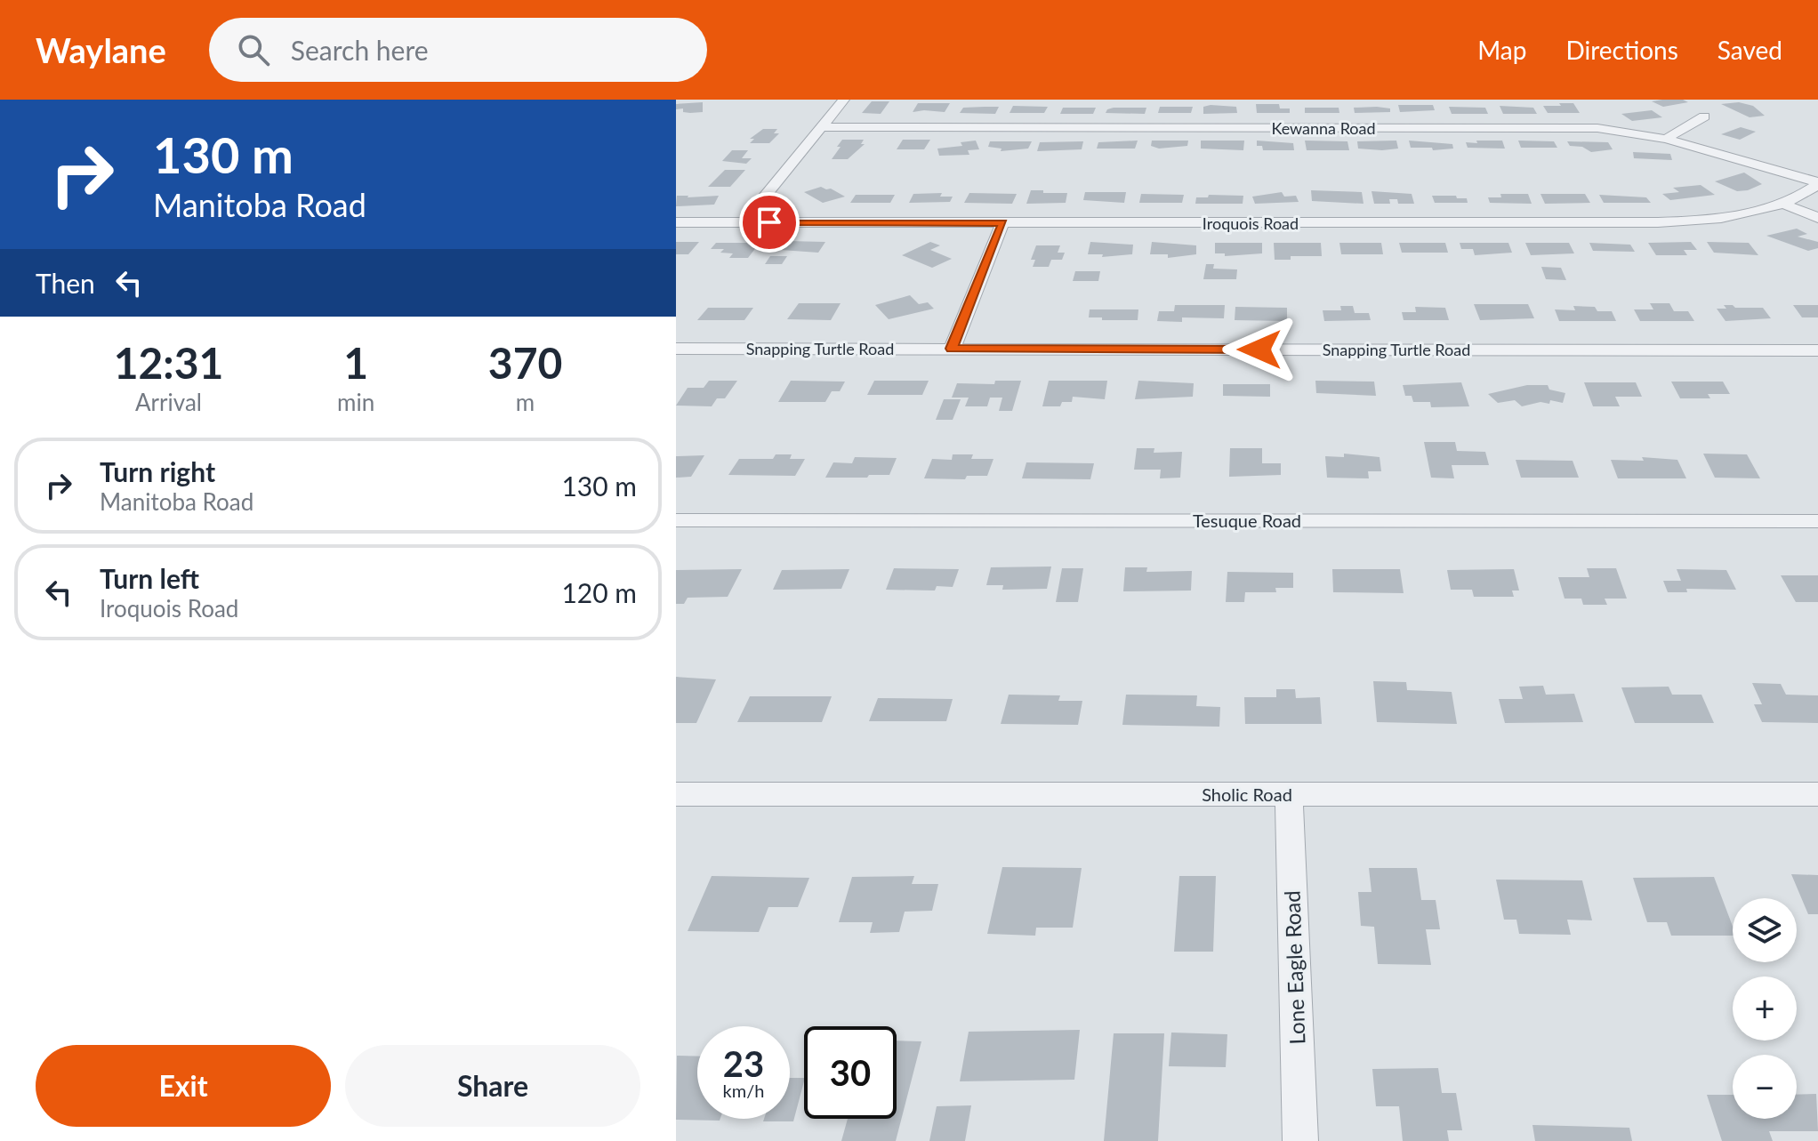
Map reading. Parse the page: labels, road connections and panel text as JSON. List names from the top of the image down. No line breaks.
{"streets":{"street":["Kewanna Road","Iroquois Road","Snapping Turtle Road","Tesuque Road","Sholic Road","Lone Eagle Road"]},"crossings":[["Kewanna Road","Iroquois Road"],["Sholic Road","Lone Eagle Road"]],"page":{"header":"Waylane","search":"Search here","nav":["Map","Directions","Saved"],"turn":["130 m","Manitoba Road"],"then":"Then","eta":["12:31","Arrival","1","min","370","m"],"list":[{"name":"Turn right","note":"Manitoba Road","value":"130 m"},{"name":"Turn left","note":"Iroquois Road","value":"120 m"}],"map_buttons":["+","−"],"speed":"23 km/h","limit":"30","buttons":["Exit","Share"]}}
